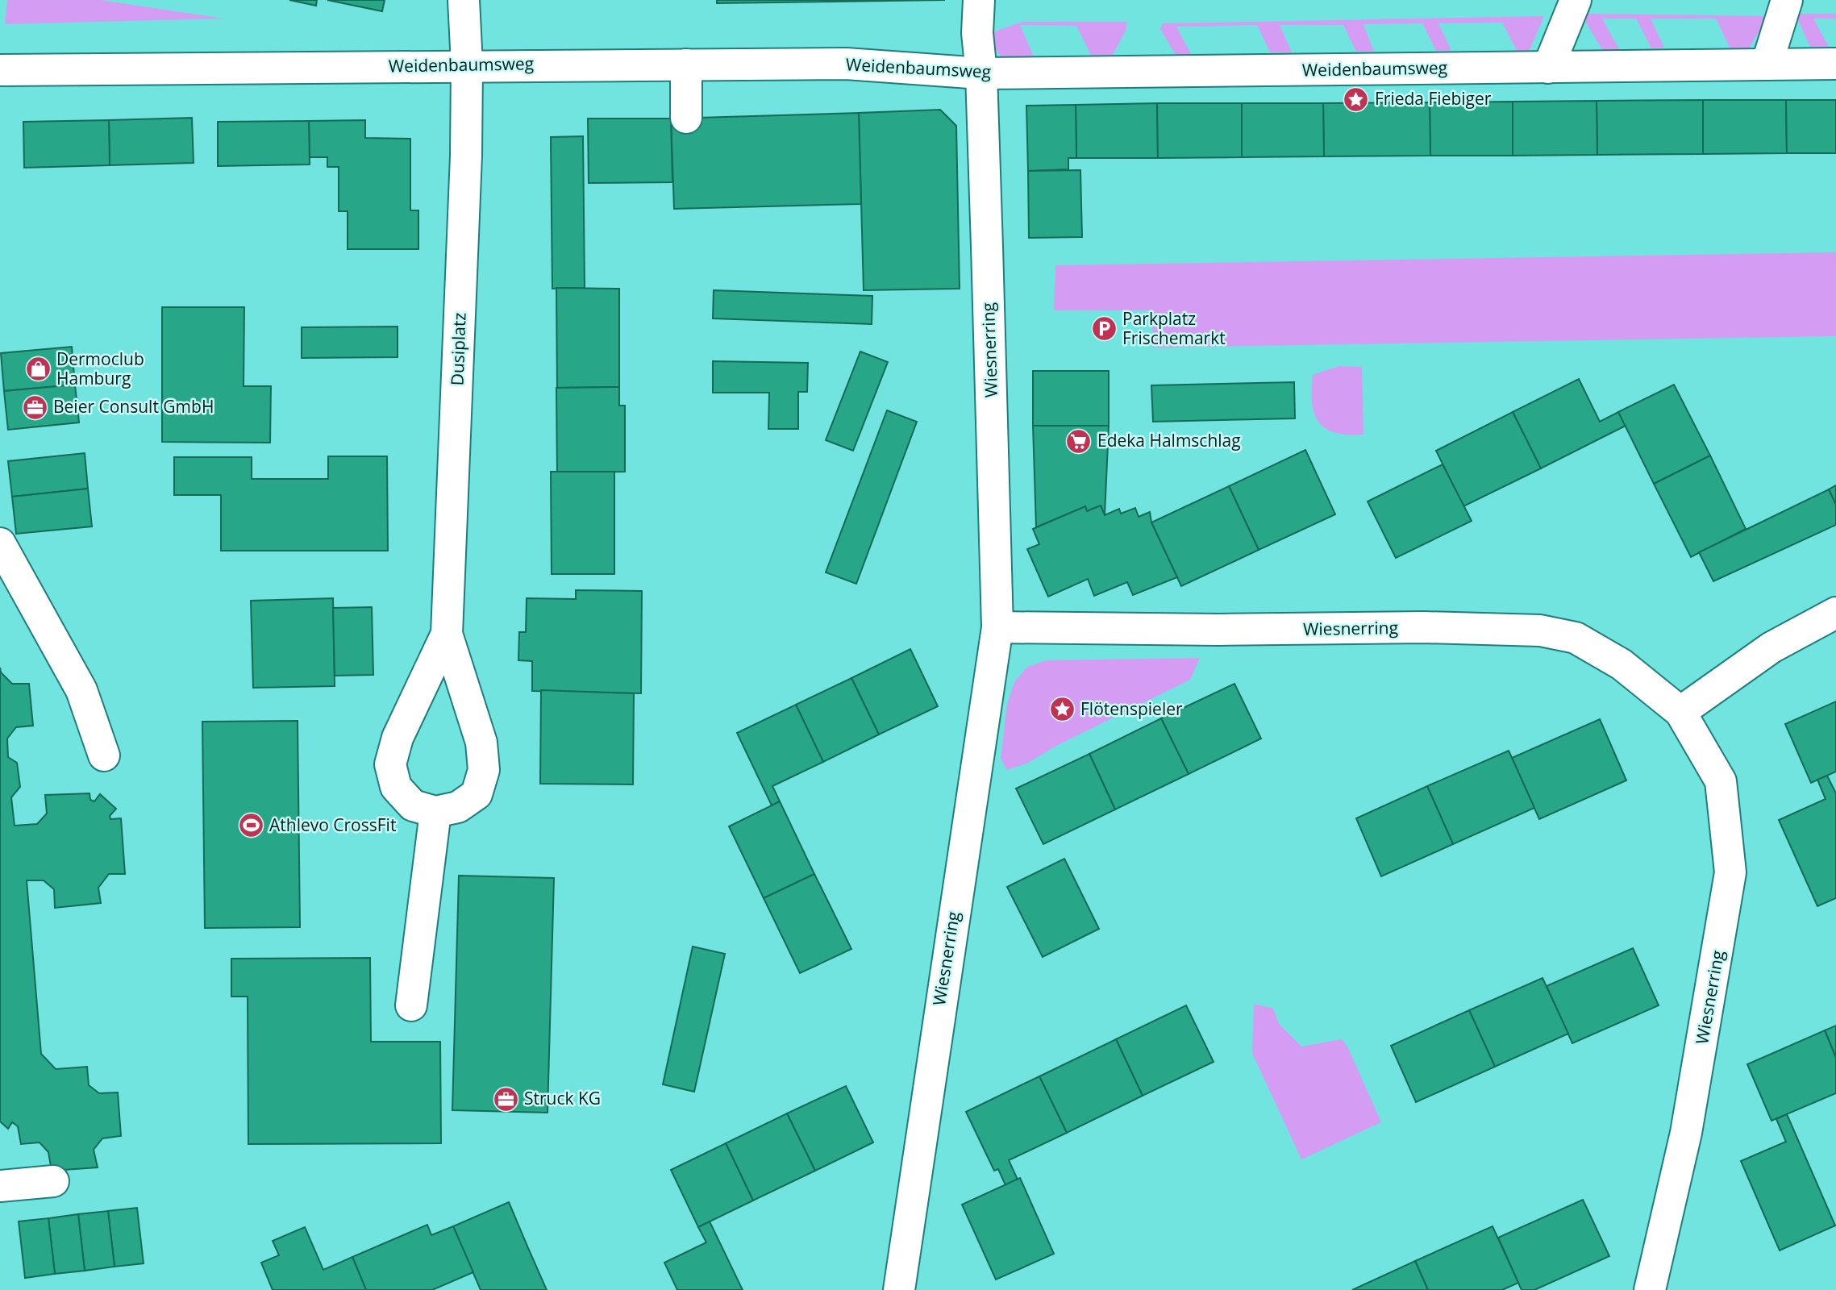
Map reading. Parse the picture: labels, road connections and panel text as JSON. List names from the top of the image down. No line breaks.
{"streets":{"street":["Weidenbaumsweg","Dusiplatz","Wiesnerring"]},"crossings":[["Weidenbaumsweg","Dusiplatz"],["Weidenbaumsweg","Wiesnerring"]],"places":{"place":["Frieda Fiebiger","Flötenspieler"],"parking":["Parkplatz Frischemarkt"],"shop":["Dermoclub Hamburg"],"office":["Beier Consult GmbH","Struck KG"],"supermarket":["Edeka Halmschlag"],"sports":["Athlevo CrossFit"]}}
